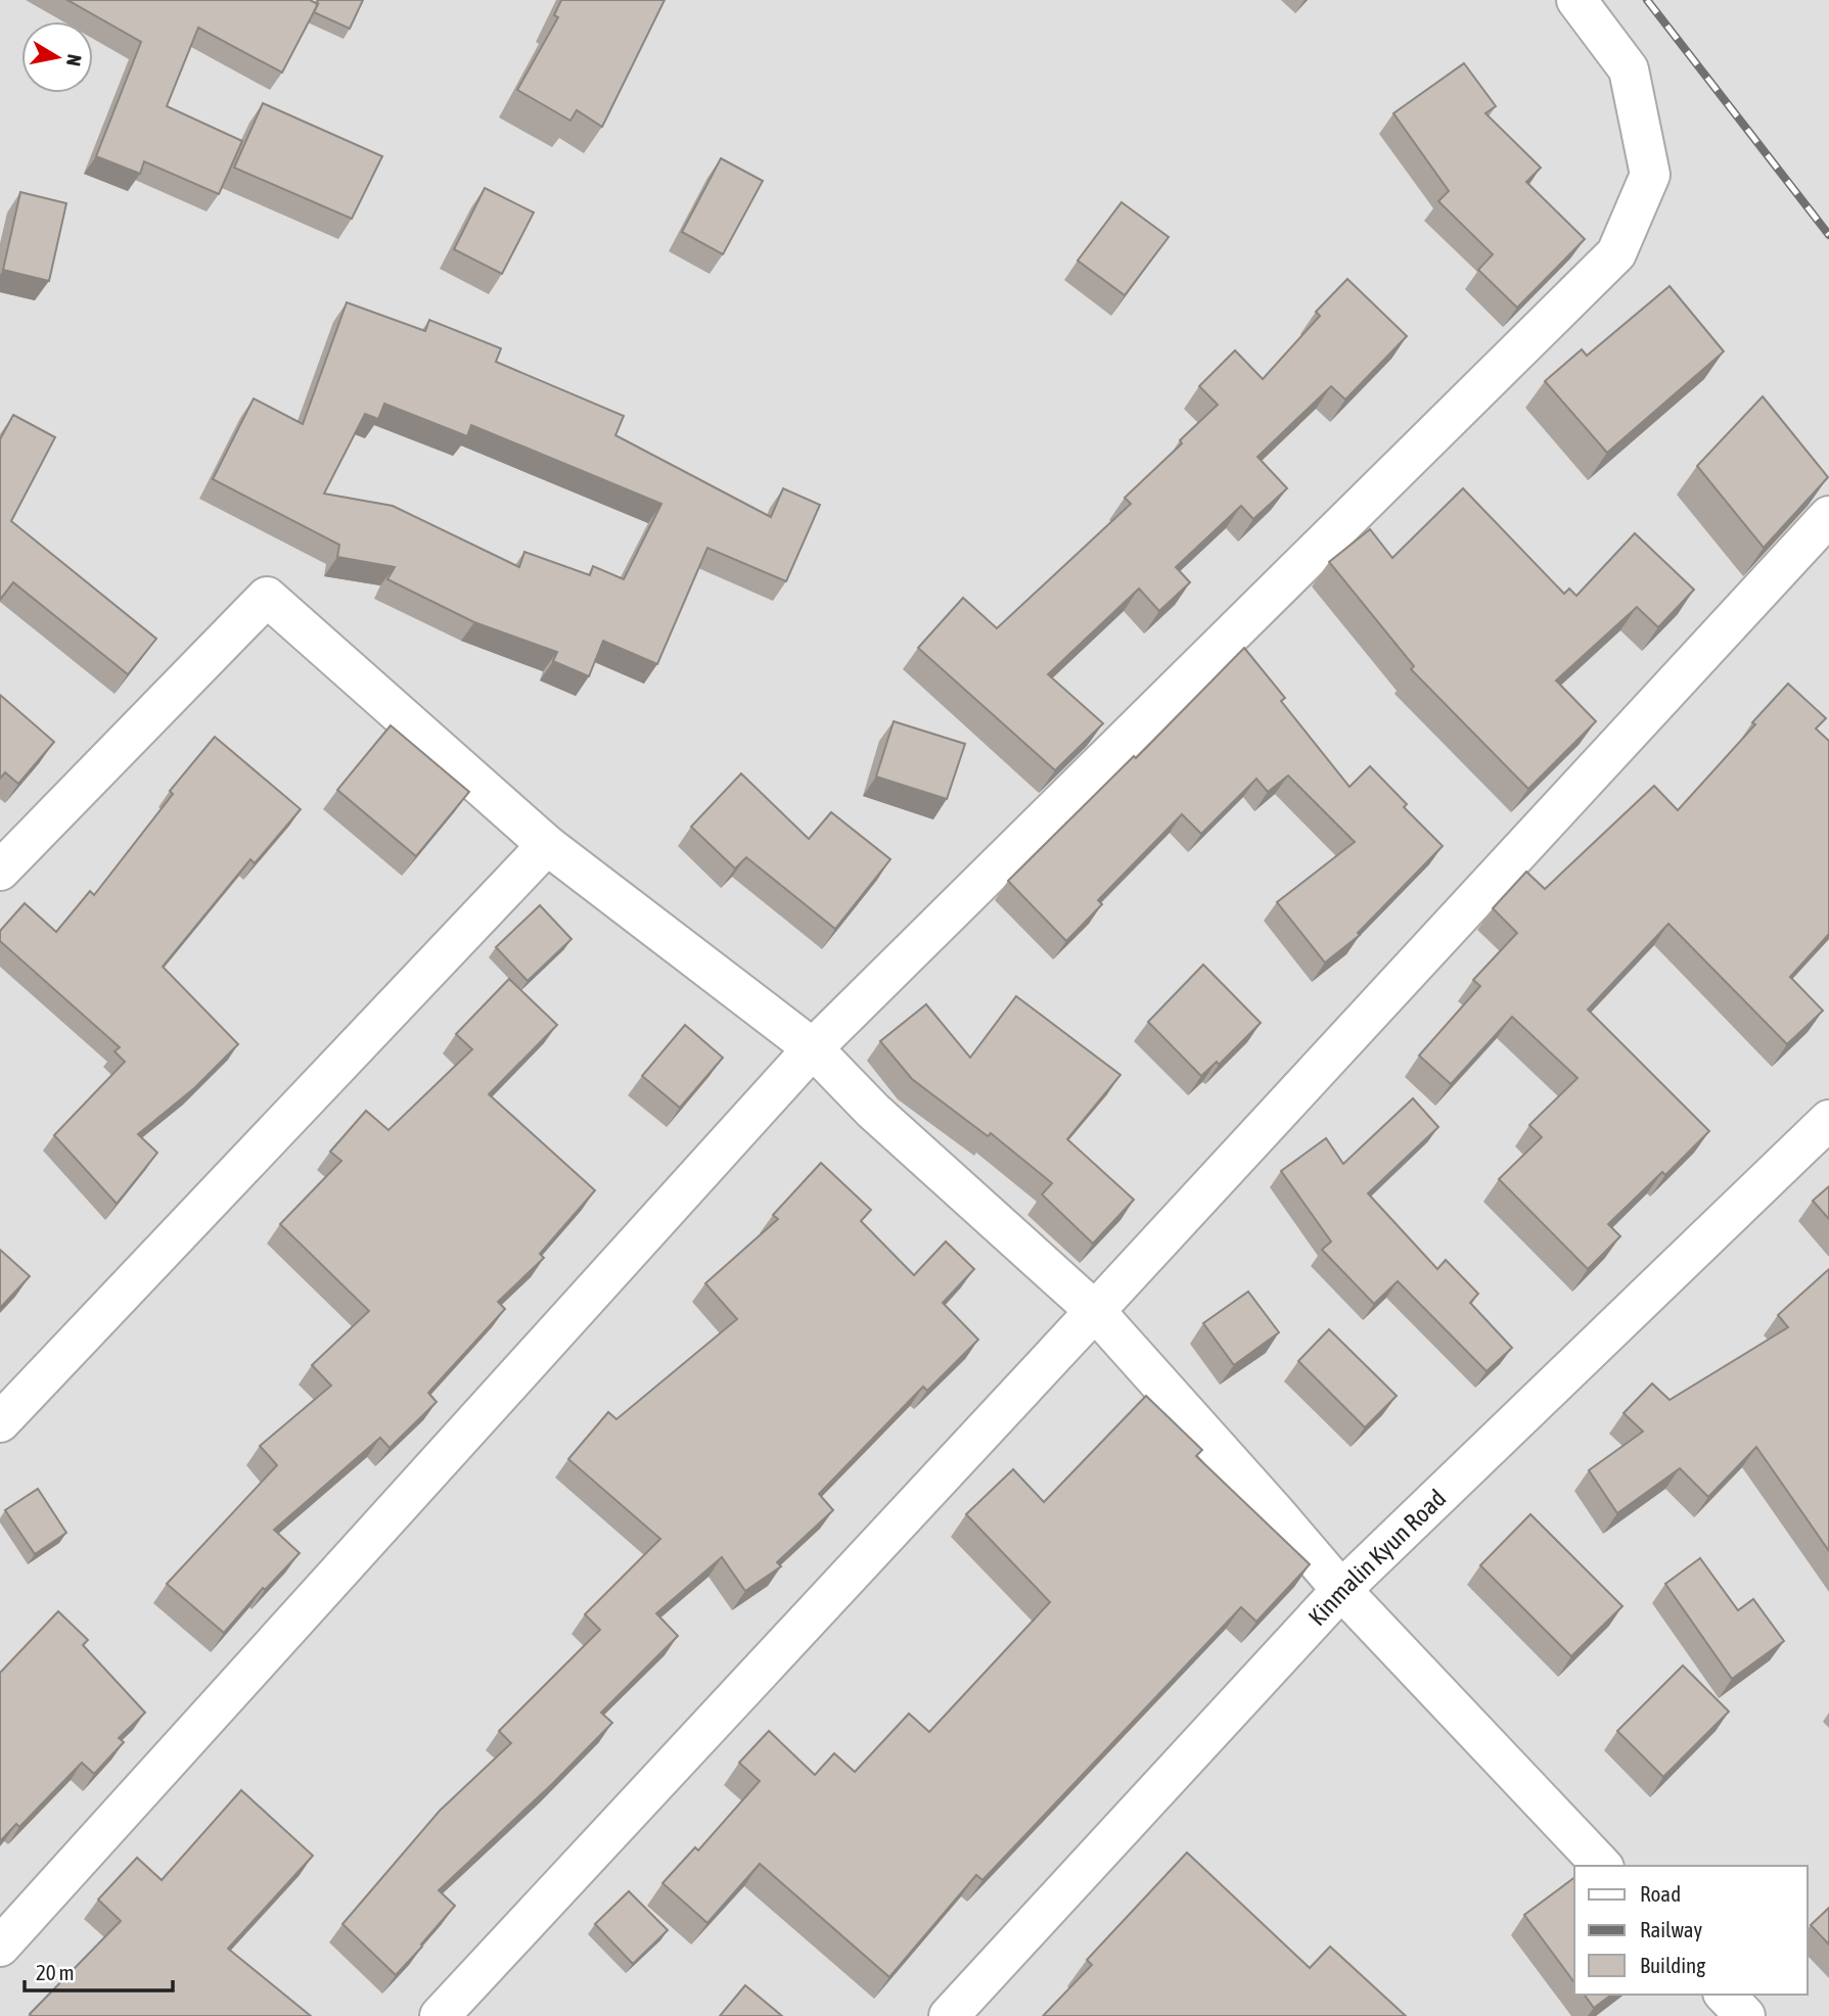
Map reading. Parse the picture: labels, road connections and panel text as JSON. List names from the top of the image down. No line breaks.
{"streets":{"street":["Kinmalin Kyun Road"]},"legend":["Road","Railway","Building"],"scale_bar":"20 m","north":"right"}
